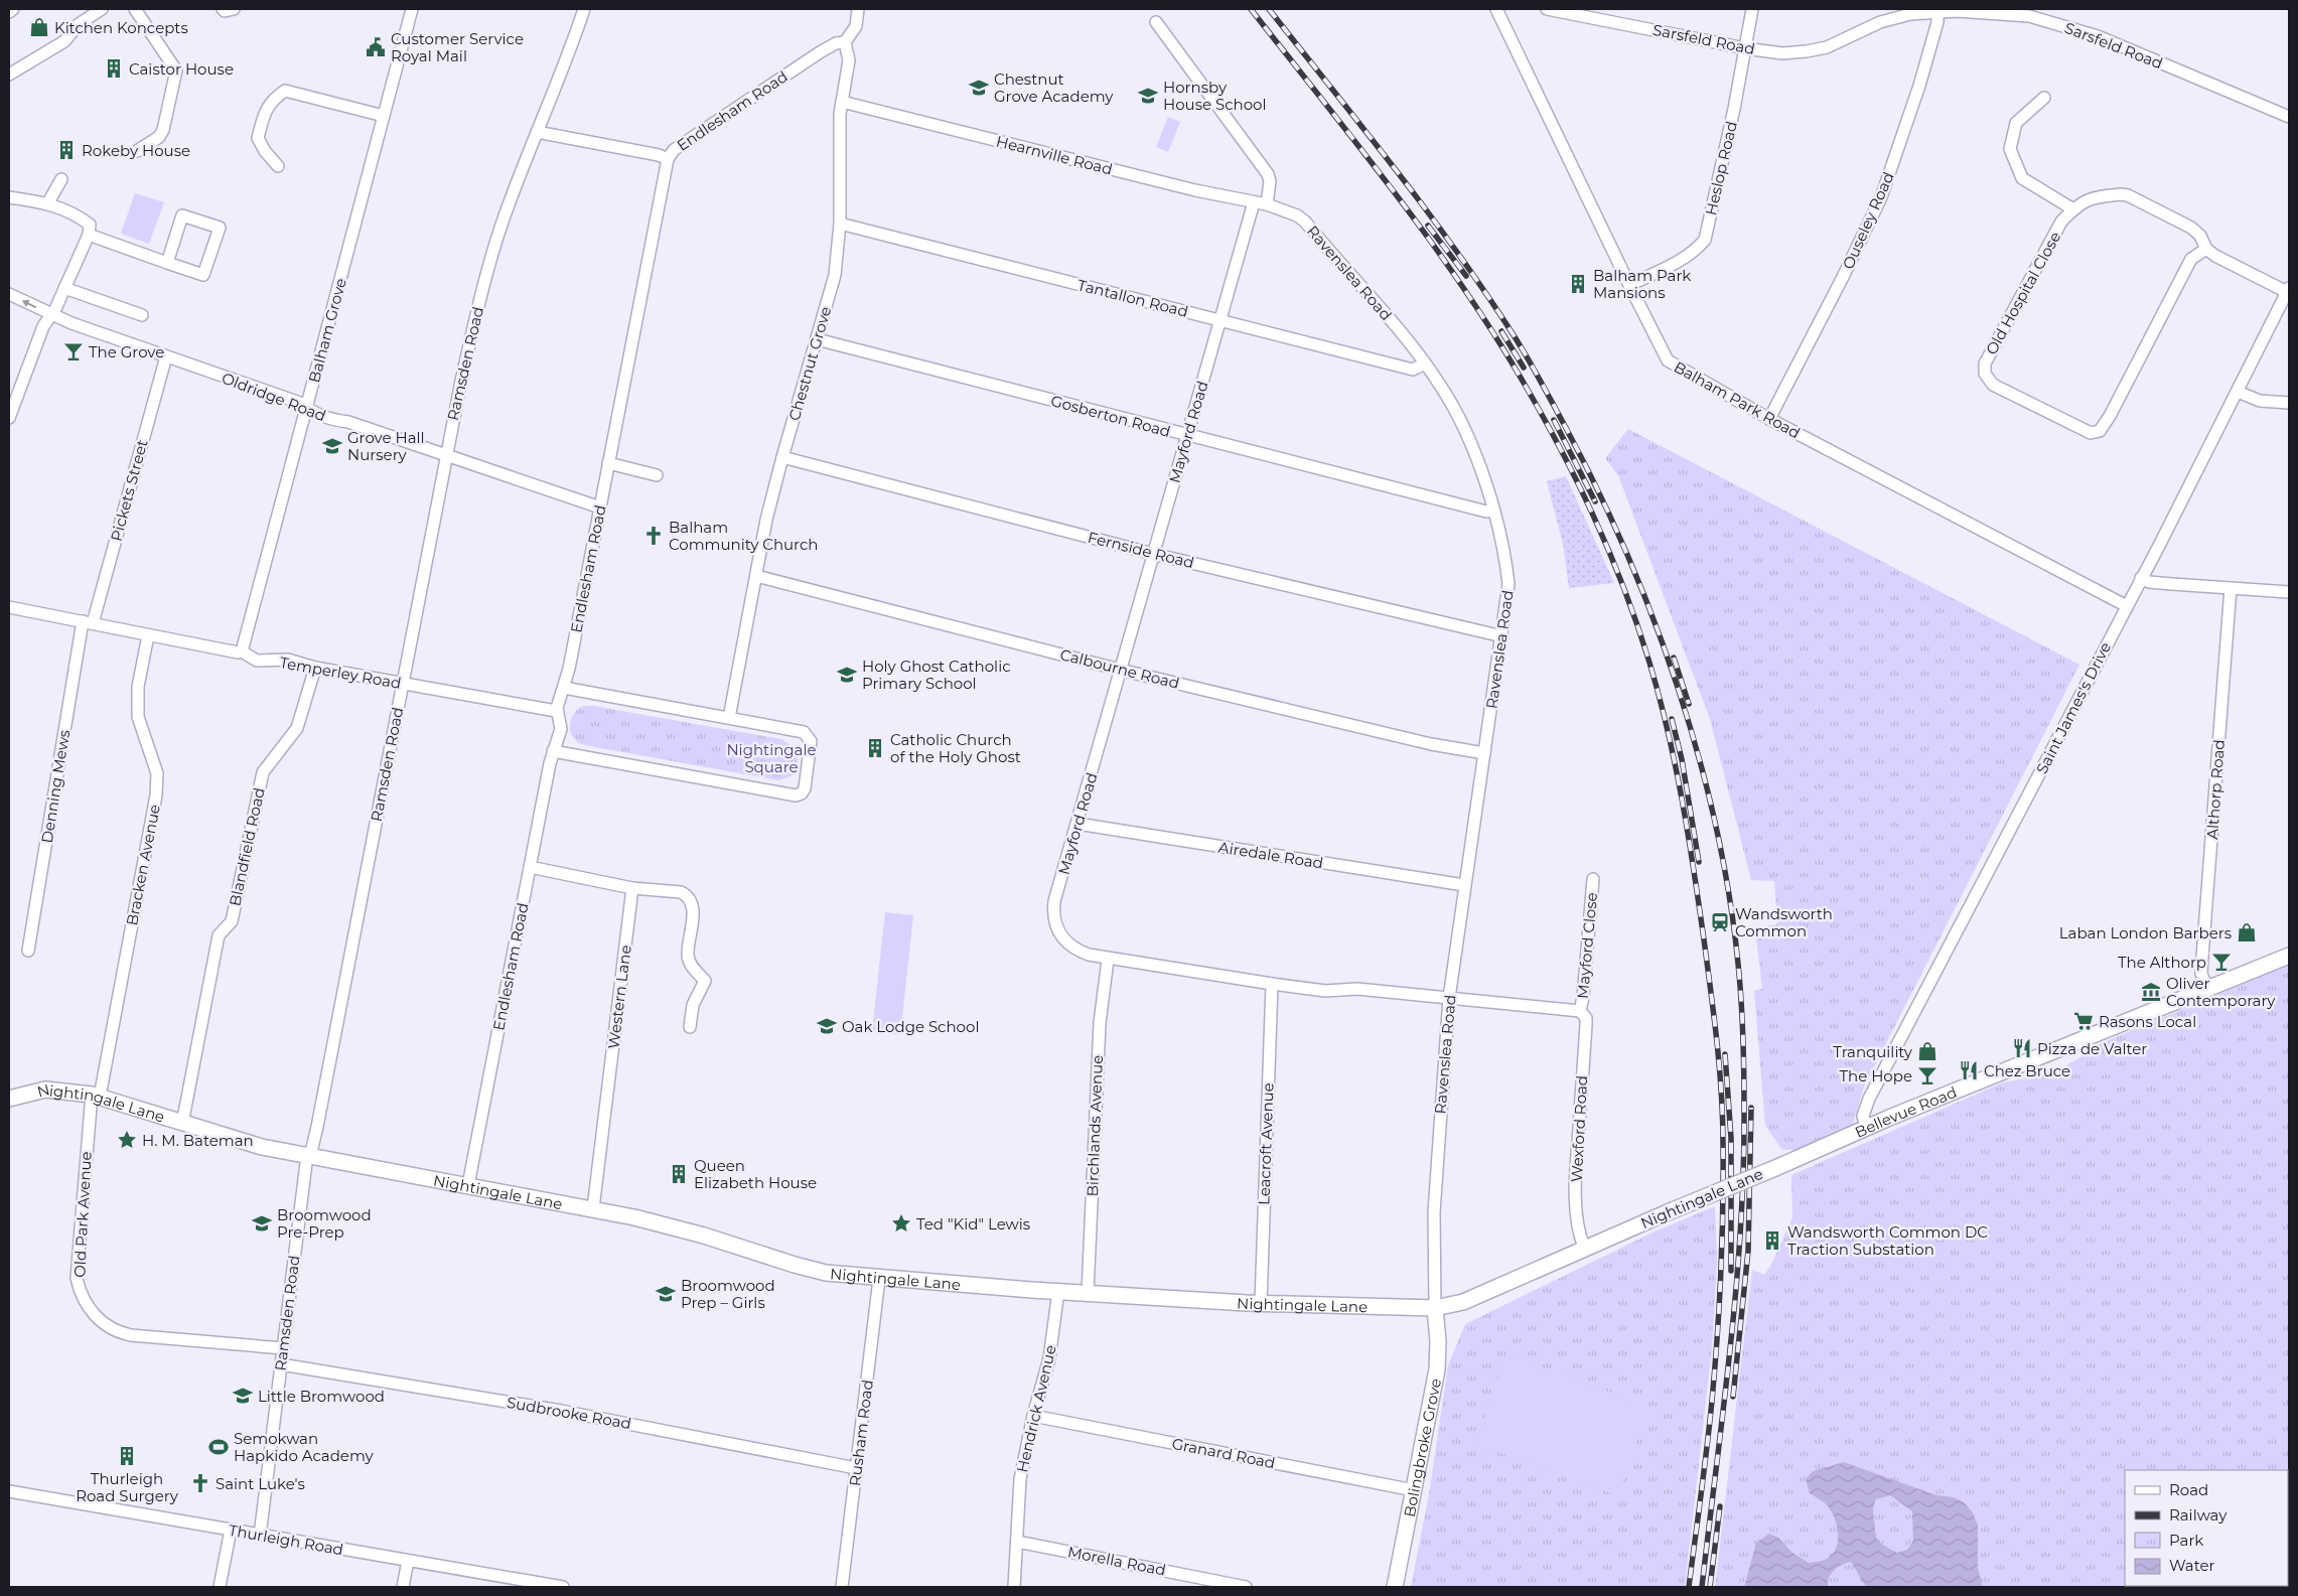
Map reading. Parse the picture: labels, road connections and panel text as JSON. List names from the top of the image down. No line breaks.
{"streets":{"main road":["Nightingale Lane","Bellevue Road","Bolingbroke Grove"],"street":["Sarsfeld Road","Endlesham Road","Hearnville Road","Heslop Road","Ouseley Road","Ravenslea Road","Old Hospital Close","Tantallon Road","Balham Grove","Ramsden Road","Chestnut Grove","Oldridge Road","Balham Park Road","Gosberton Road","Mayford Road","Pickets Street","Fernside Road","Calbourne Road","Temperley Road","Saint James's Drive","Denning Mews","Althorp Road","Blandfield Road","Airedale Road","Bracken Avenue","Mayford Close","Western Lane","Birchlands Avenue","Wexford Road","Leacroft Avenue","Old Park Avenue","Hendrick Avenue","Sudbrooke Road","Rusham Road","Granard Road","Thurleigh Road","Morella Road"]},"crossings":[["Sarsfeld Road","Heslop Road"],["Sarsfeld Road","Ouseley Road"],["Endlesham Road","Chestnut Grove"],["Endlesham Road","Oldridge Road"],["Endlesham Road","Temperley Road"],["Endlesham Road","Nightingale Lane"],["Hearnville Road","Ravenslea Road"],["Hearnville Road","Chestnut Grove"],["Hearnville Road","Mayford Road"],["Heslop Road","Balham Park Road"],["Ouseley Road","Balham Park Road"],["Ravenslea Road","Tantallon Road"],["Ravenslea Road","Gosberton Road"],["Ravenslea Road","Mayford Road"],["Ravenslea Road","Fernside Road"],["Ravenslea Road","Calbourne Road"],["Ravenslea Road","Airedale Road"],["Ravenslea Road","Nightingale Lane"],["Ravenslea Road","Bolingbroke Grove"],["Old Hospital Close","Saint James's Drive"],["Tantallon Road","Chestnut Grove"],["Tantallon Road","Mayford Road"],["Balham Grove","Oldridge Road"],["Balham Grove","Temperley Road"],["Ramsden Road","Oldridge Road"],["Ramsden Road","Temperley Road"],["Ramsden Road","Nightingale Lane"],["Ramsden Road","Old Park Avenue"],["Ramsden Road","Sudbrooke Road"],["Ramsden Road","Thurleigh Road"],["Chestnut Grove","Gosberton Road"],["Chestnut Grove","Fernside Road"],["Chestnut Grove","Calbourne Road"],["Oldridge Road","Pickets Street"],["Balham Park Road","Saint James's Drive"],["Gosberton Road","Mayford Road"],["Mayford Road","Fernside Road"],["Mayford Road","Calbourne Road"],["Mayford Road","Airedale Road"],["Mayford Road","Mayford Close"],["Mayford Road","Birchlands Avenue"],["Mayford Road","Wexford Road"],["Mayford Road","Leacroft Avenue"],["Pickets Street","Temperley Road"],["Pickets Street","Denning Mews"],["Temperley Road","Denning Mews"],["Temperley Road","Blandfield Road"],["Temperley Road","Bracken Avenue"],["Saint James's Drive","Bellevue Road"],["Althorp Road","Bellevue Road"],["Blandfield Road","Nightingale Lane"],["Bracken Avenue","Nightingale Lane"],["Bracken Avenue","Old Park Avenue"],["Mayford Close","Wexford Road"],["Western Lane","Nightingale Lane"],["Nightingale Lane","Bellevue Road"],["Nightingale Lane","Birchlands Avenue"],["Nightingale Lane","Wexford Road"],["Nightingale Lane","Leacroft Avenue"],["Nightingale Lane","Old Park Avenue"],["Nightingale Lane","Hendrick Avenue"],["Nightingale Lane","Rusham Road"],["Nightingale Lane","Bolingbroke Grove"],["Hendrick Avenue","Granard Road"],["Hendrick Avenue","Morella Road"],["Sudbrooke Road","Rusham Road"],["Bolingbroke Grove","Granard Road"]],"parks":["Nightingale Square"],"places":{"shop":["Kitchen Koncepts","Laban London Barbers","Tranquility"],"public building":["Customer Service Royal Mail"],"building":["Caistor House","Rokeby House","Balham Park Mansions","Catholic Church of the Holy Ghost","Queen Elizabeth House","Wandsworth Common DC Traction Substation","Thurleigh Road Surgery"],"school or university":["Chestnut Grove Academy","Hornsby House School","Grove Hall Nursery","Holy Ghost Catholic Primary School","Oak Lodge School","Broomwood Pre-Prep","Broomwood Prep – Girls","Little Bromwood"],"bar":["The Grove","The Althorp","The Hope"],"church":["Balham Community Church","Saint Luke's"],"station":["Wandsworth Common"],"museum":["Oliver Contemporary"],"supermarket":["Rasons Local"],"restaurant":["Pizza de Valter","Chez Bruce"],"place":["H. M. Bateman","Ted \"Kid\" Lewis"],"sports":["Semokwan Hapkido Academy"]},"legend":["Road","Railway","Park","Water"]}
